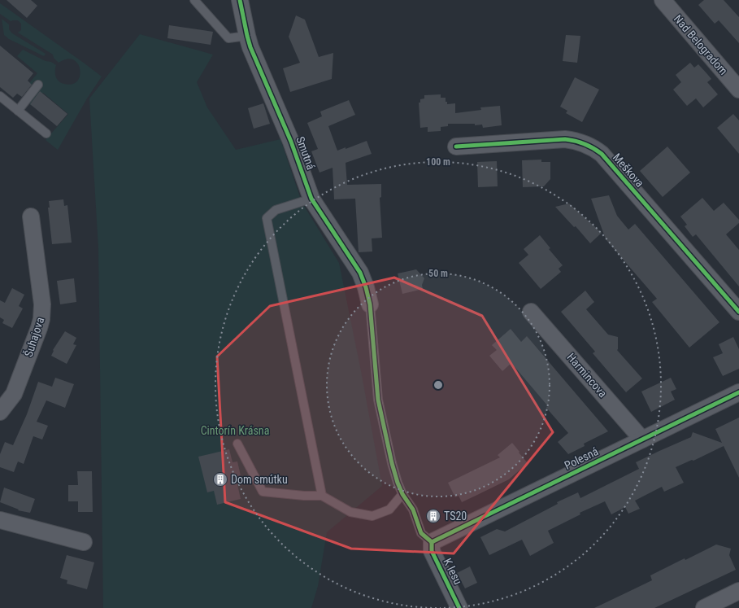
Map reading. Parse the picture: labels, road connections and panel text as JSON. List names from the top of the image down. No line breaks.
{"streets":{"street":["Nad Belogradom","Smutná","Meškova","Šuhajova","Harmincova","Polesná","K lesu"]},"crossings":[["Harmincova","Polesná"],["Polesná","K lesu"]],"parks":["Cintorín Krásna"],"places":{"building":["Dom smútku","TS20"]},"rings":["100 m","50 m"]}
